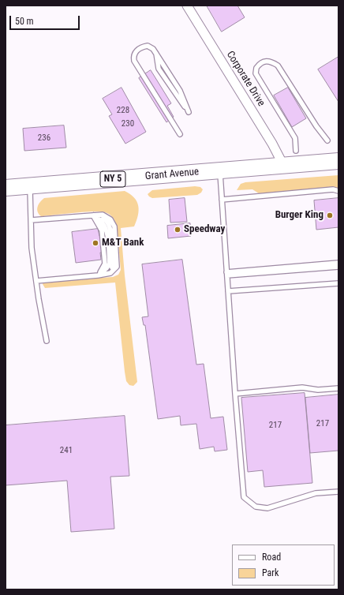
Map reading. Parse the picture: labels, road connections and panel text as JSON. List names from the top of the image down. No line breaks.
{"streets":{"highway":["Grant Avenue","NY 5"],"street":["Corporate Drive"]},"crossings":[["Corporate Drive","Grant Avenue"]],"places":["Burger King","Speedway","M&T Bank"],"house_numbers":["228","230","236","217","217","241"],"legend":["Road","Park"],"scale_bar":"50 m"}
